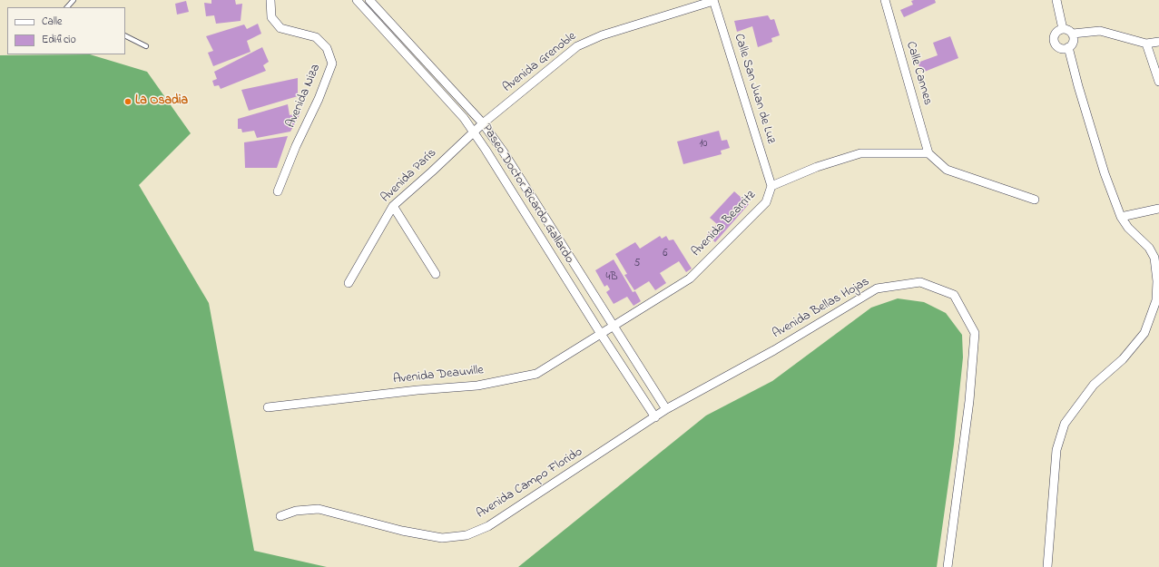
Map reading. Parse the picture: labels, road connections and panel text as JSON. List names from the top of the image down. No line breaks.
{"streets":{"street":["Avenida Grenoble","Calle Cannes","Calle San Juan de Luz","Avenida Niza","Avenida París","Paseo Doctor Ricardo Gallardo","Avenida Bearritz","Avenida Bellas Hojas","Avenida Deauville","Avenida Campo Florido"]},"crossings":[["Avenida Grenoble","Calle San Juan de Luz"],["Avenida Grenoble","Avenida París"],["Avenida Grenoble","Paseo Doctor Ricardo Gallardo"],["Calle Cannes","Avenida Bearritz"],["Calle San Juan de Luz","Avenida Bearritz"],["Avenida París","Paseo Doctor Ricardo Gallardo"],["Paseo Doctor Ricardo Gallardo","Avenida Bearritz"],["Paseo Doctor Ricardo Gallardo","Avenida Bellas Hojas"],["Paseo Doctor Ricardo Gallardo","Avenida Deauville"],["Paseo Doctor Ricardo Gallardo","Avenida Campo Florido"],["Avenida Bearritz","Avenida Deauville"],["Avenida Bellas Hojas","Avenida Campo Florido"]],"places":["La Osadia"],"house_numbers":["10","6","5","4B"],"legend":["Calle","Edificio"]}
